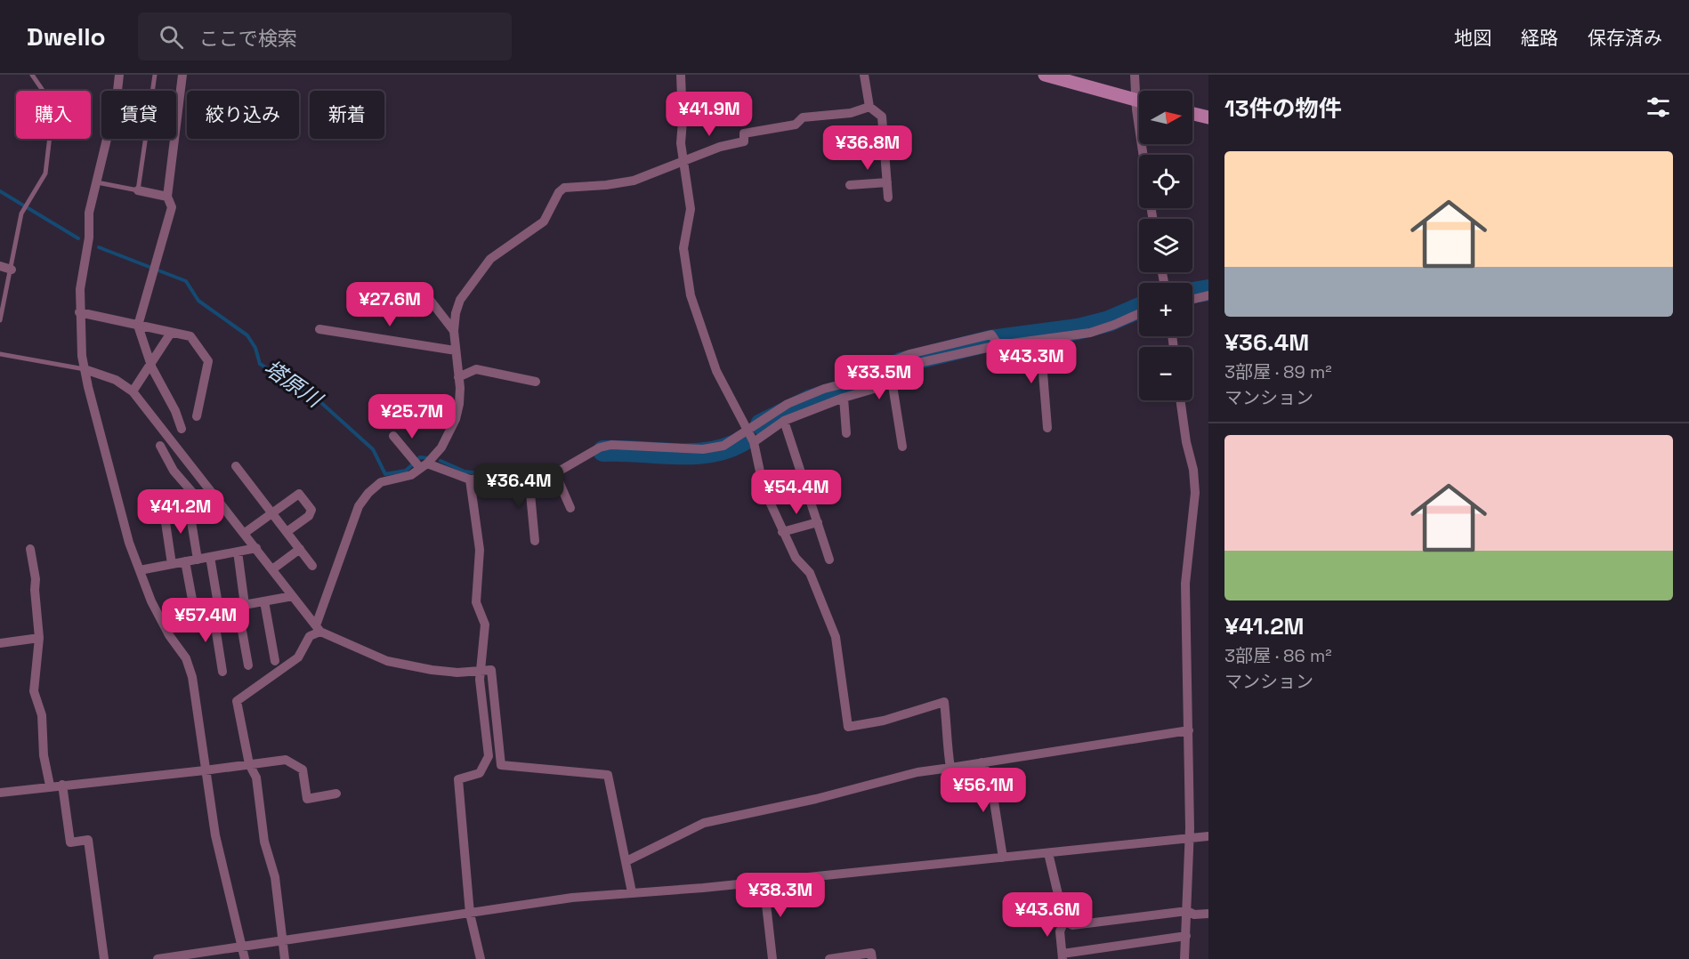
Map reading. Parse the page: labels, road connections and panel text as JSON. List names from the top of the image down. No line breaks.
{"water":["塔原川"],"north":"right","page":{"header":"Dwello","search":"ここで検索","nav":["地図","経路","保存済み"],"heading":"13件の物件","map_buttons":["+","−"],"chip":["購入","賃貸","絞り込み","新着"],"price":["¥41.9M","¥36.8M","¥27.6M","¥43.3M","¥33.5M","¥25.7M","¥36.4M","¥54.4M","¥41.2M","¥57.4M","¥56.1M","¥38.3M","¥43.6M"],"list":[{"name":"¥36.4M","note":"3部屋 · 89 m² · マンション"},{"name":"¥41.2M","note":"3部屋 · 86 m² · マンション"}]}}
